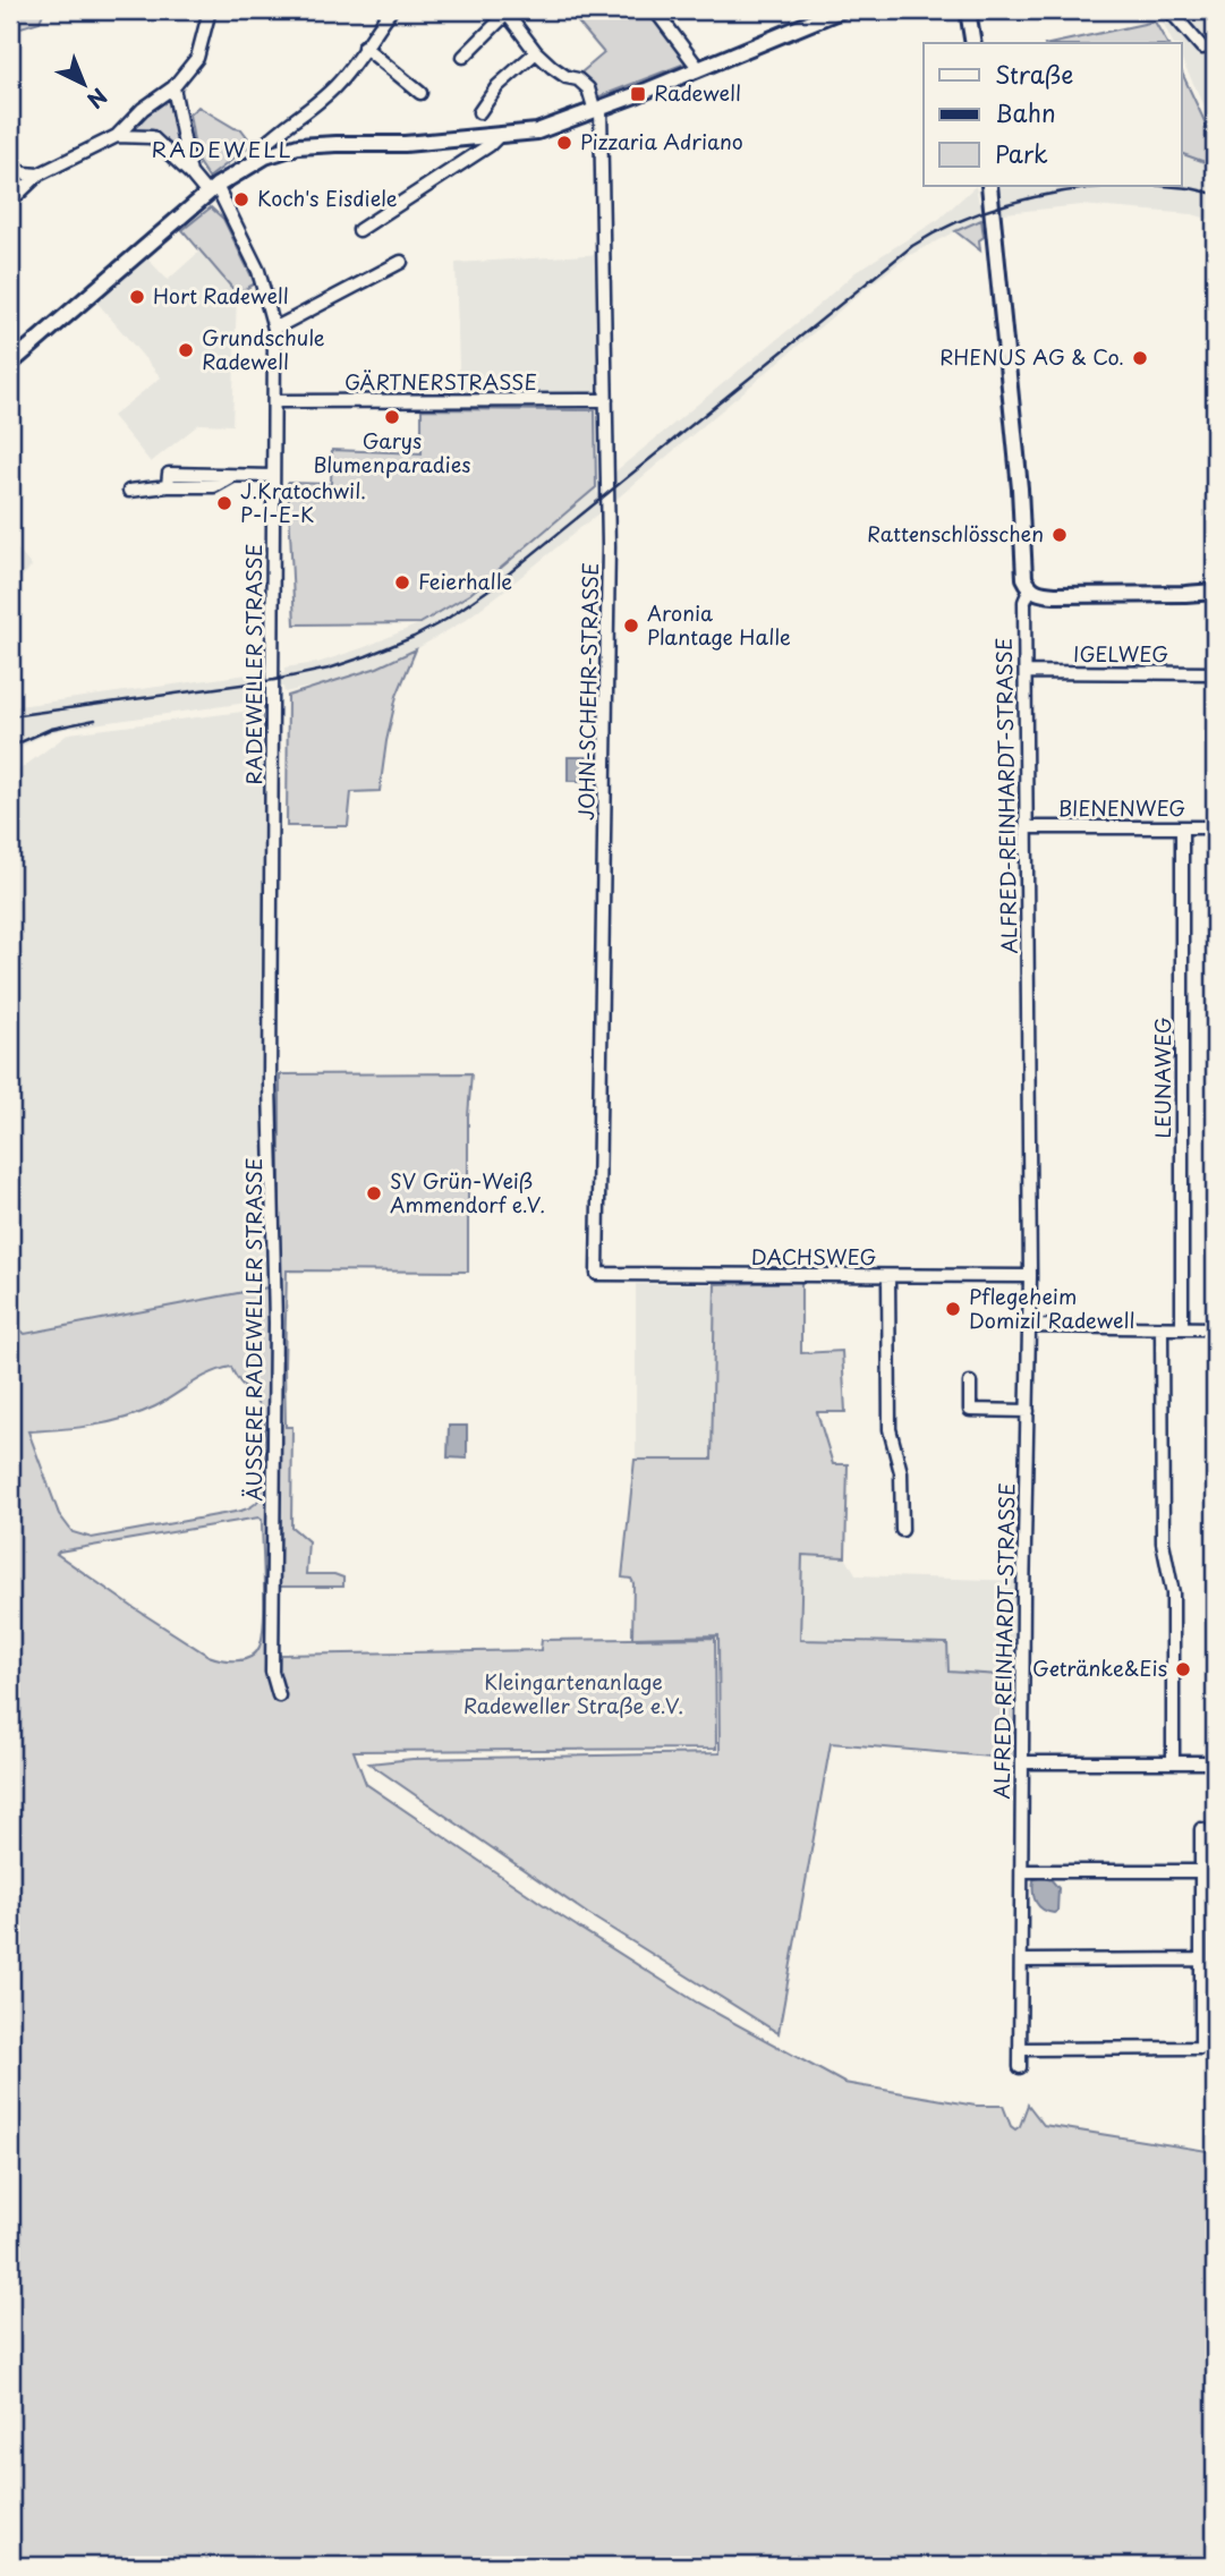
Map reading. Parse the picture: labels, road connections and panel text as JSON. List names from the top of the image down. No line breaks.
{"streets":{"main road":["ALFRED-REINHARDT-STRASSE"],"street":["GÄRTNERSTRASSE","IGELWEG","RADEWELLER STRASSE","JOHN-SCHEHR-STRASSE","BIENENWEG","LEUNAWEG","DACHSWEG","ÄUSSERE RADEWELLER STRASSE"]},"crossings":[["GÄRTNERSTRASSE","RADEWELLER STRASSE"],["GÄRTNERSTRASSE","JOHN-SCHEHR-STRASSE"],["IGELWEG","ALFRED-REINHARDT-STRASSE"],["RADEWELLER STRASSE","ÄUSSERE RADEWELLER STRASSE"],["JOHN-SCHEHR-STRASSE","DACHSWEG"],["ALFRED-REINHARDT-STRASSE","BIENENWEG"],["ALFRED-REINHARDT-STRASSE","DACHSWEG"],["BIENENWEG","LEUNAWEG"]],"districts":["RADEWELL"],"parks":["Kleingartenanlage Radeweller Straße e.V."],"places":{"transit":["Radewell"],"other":["Pizzaria Adriano","Koch's Eisdiele","Hort Radewell","Grundschule Radewell","RHENUS AG & Co.","Garys Blumenparadies","J.Kratochwil. P-I-E-K","Rattenschlösschen","Feierhalle","Aronia Plantage Halle","SV Grün-Weiß Ammendorf e.V.","Pflegeheim Domizil Radewell","Getränke&Eis"]},"legend":["Straße","Bahn","Park"],"north":"bottom right"}
